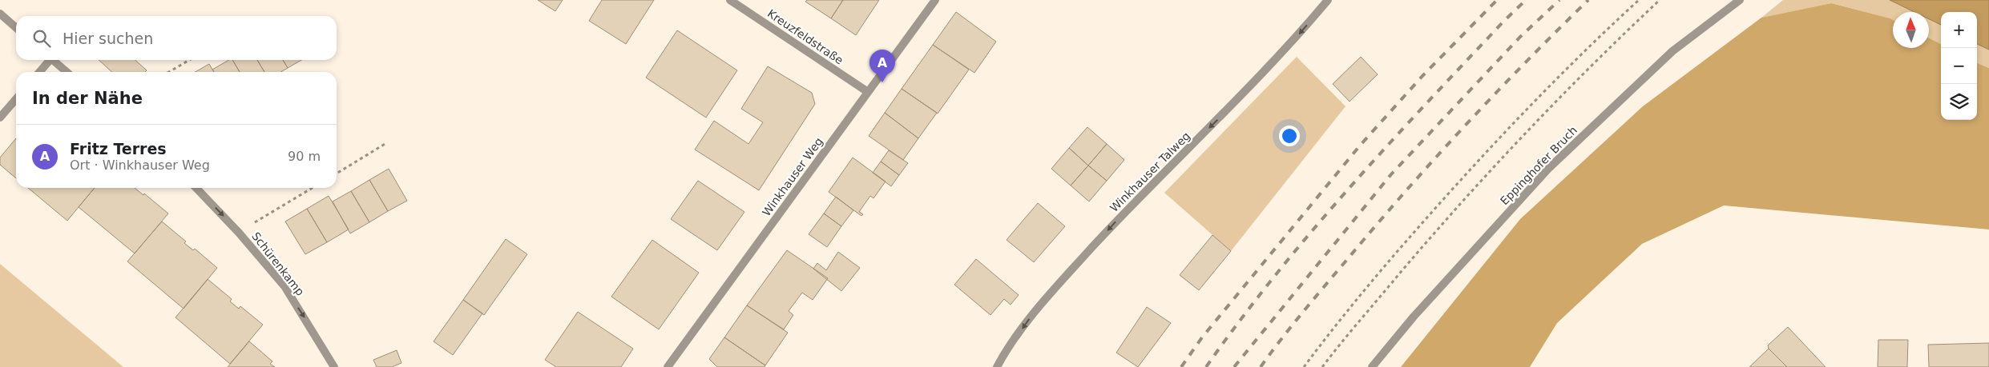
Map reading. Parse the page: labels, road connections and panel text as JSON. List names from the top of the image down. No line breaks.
{"streets":{"street":["Kreuzfeldstraße","Eppinghofer Bruch","Winkhauser Talweg","Winkhauser Weg","Schürenkamp"]},"crossings":[["Kreuzfeldstraße","Winkhauser Weg"]],"one_way":["Winkhauser Talweg","Schürenkamp"],"north":"top","page":{"map_buttons":["+","−"],"search":"Hier suchen","pins":"A","heading":"In der Nähe","list":[{"mark":"A","name":"Fritz Terres","note":"Ort · Winkhauser Weg","value":"90 m"}]}}
